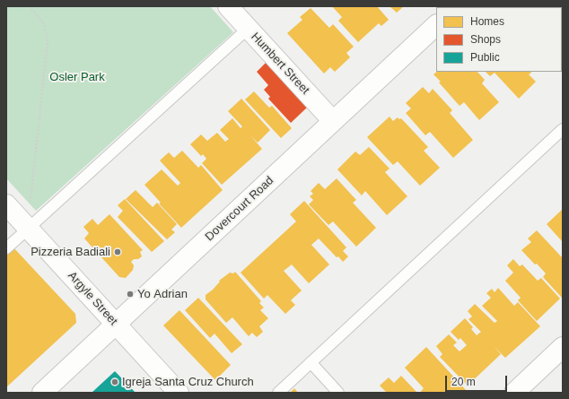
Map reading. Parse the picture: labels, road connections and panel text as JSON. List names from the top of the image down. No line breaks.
{"streets":{"street":["Humbert Street","Dovercourt Road","Argyle Street"]},"crossings":[["Humbert Street","Dovercourt Road"],["Dovercourt Road","Argyle Street"]],"parks":["Osler Park"],"places":["Pizzeria Badiali","Yo Adrian","Igreja Santa Cruz Church"],"legend":["Homes","Shops","Public"],"scale_bar":"20 m"}
